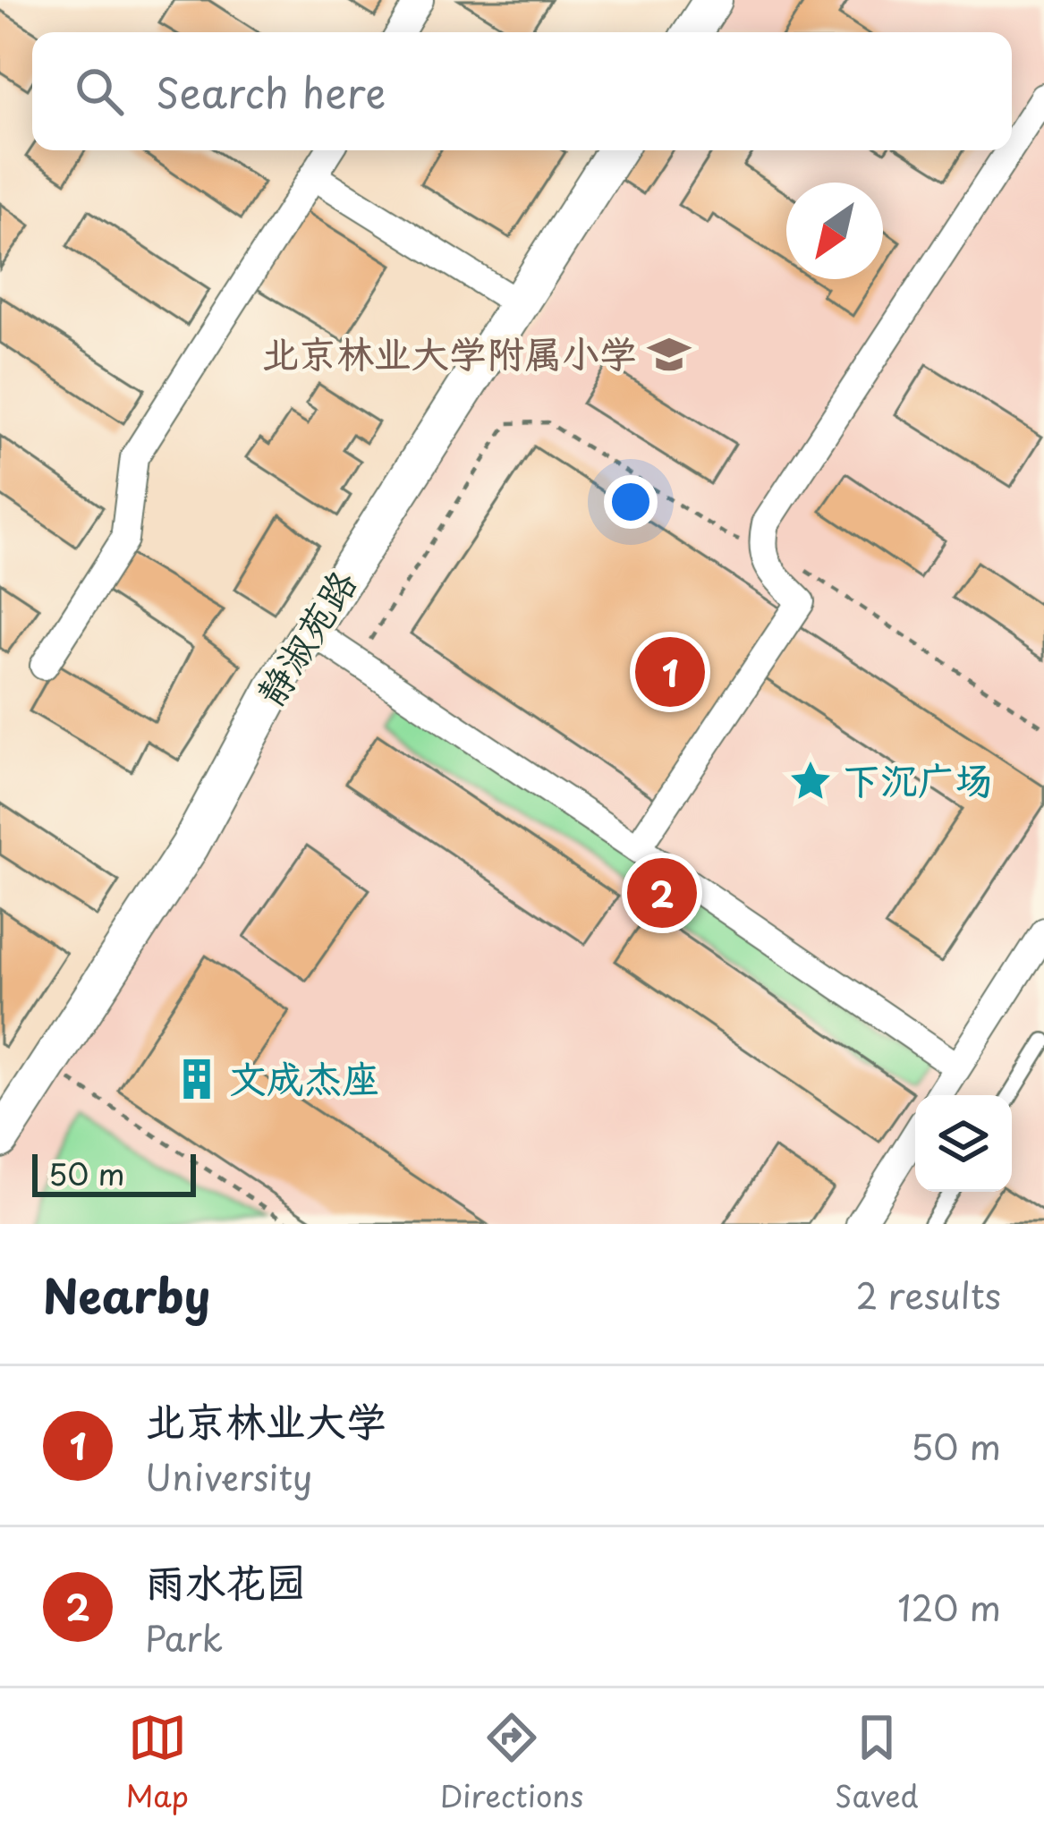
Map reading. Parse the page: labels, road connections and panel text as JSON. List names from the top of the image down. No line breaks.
{"streets":{"street":["静淑苑路"]},"places":{"school or university":["北京林业大学附属小学"],"place":["下沉广场"],"building":["文成杰座"]},"scale_bar":"50 m","north":"bottom left","page":{"search":"Search here","pins":["1","2"],"scale":"50 m","heading":["Nearby","2 results"],"list":[{"mark":"1","name":"北京林业大学","note":"University","value":"50 m"},{"mark":"2","name":"雨水花园","note":"Park","value":"120 m"}],"nav":["Map","Directions","Saved"]}}
